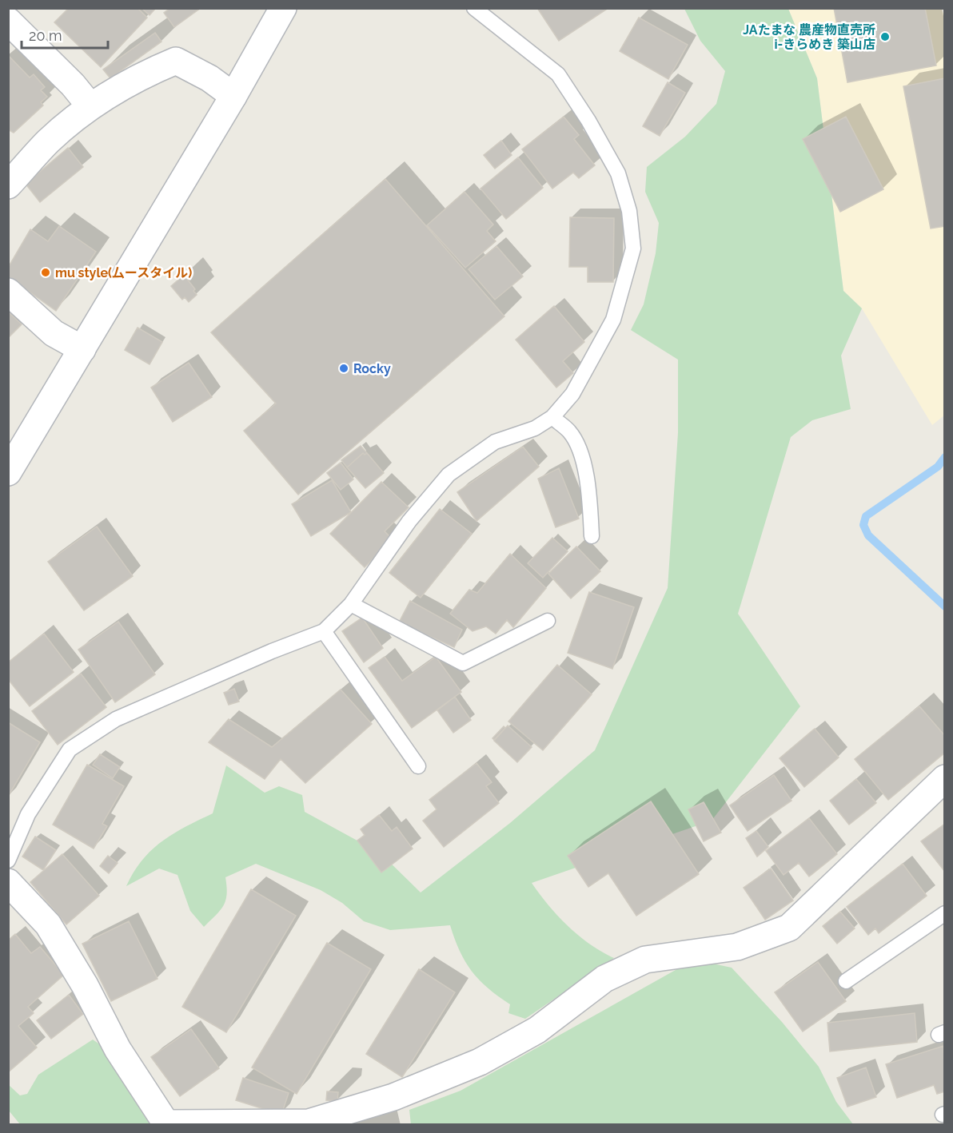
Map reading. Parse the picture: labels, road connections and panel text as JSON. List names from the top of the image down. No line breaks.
{"places":["JAたまな 農産物直売所 i-きらめき 築山店","mu style(厶ースタイル)","Rocky"],"scale_bar":"20 m"}
